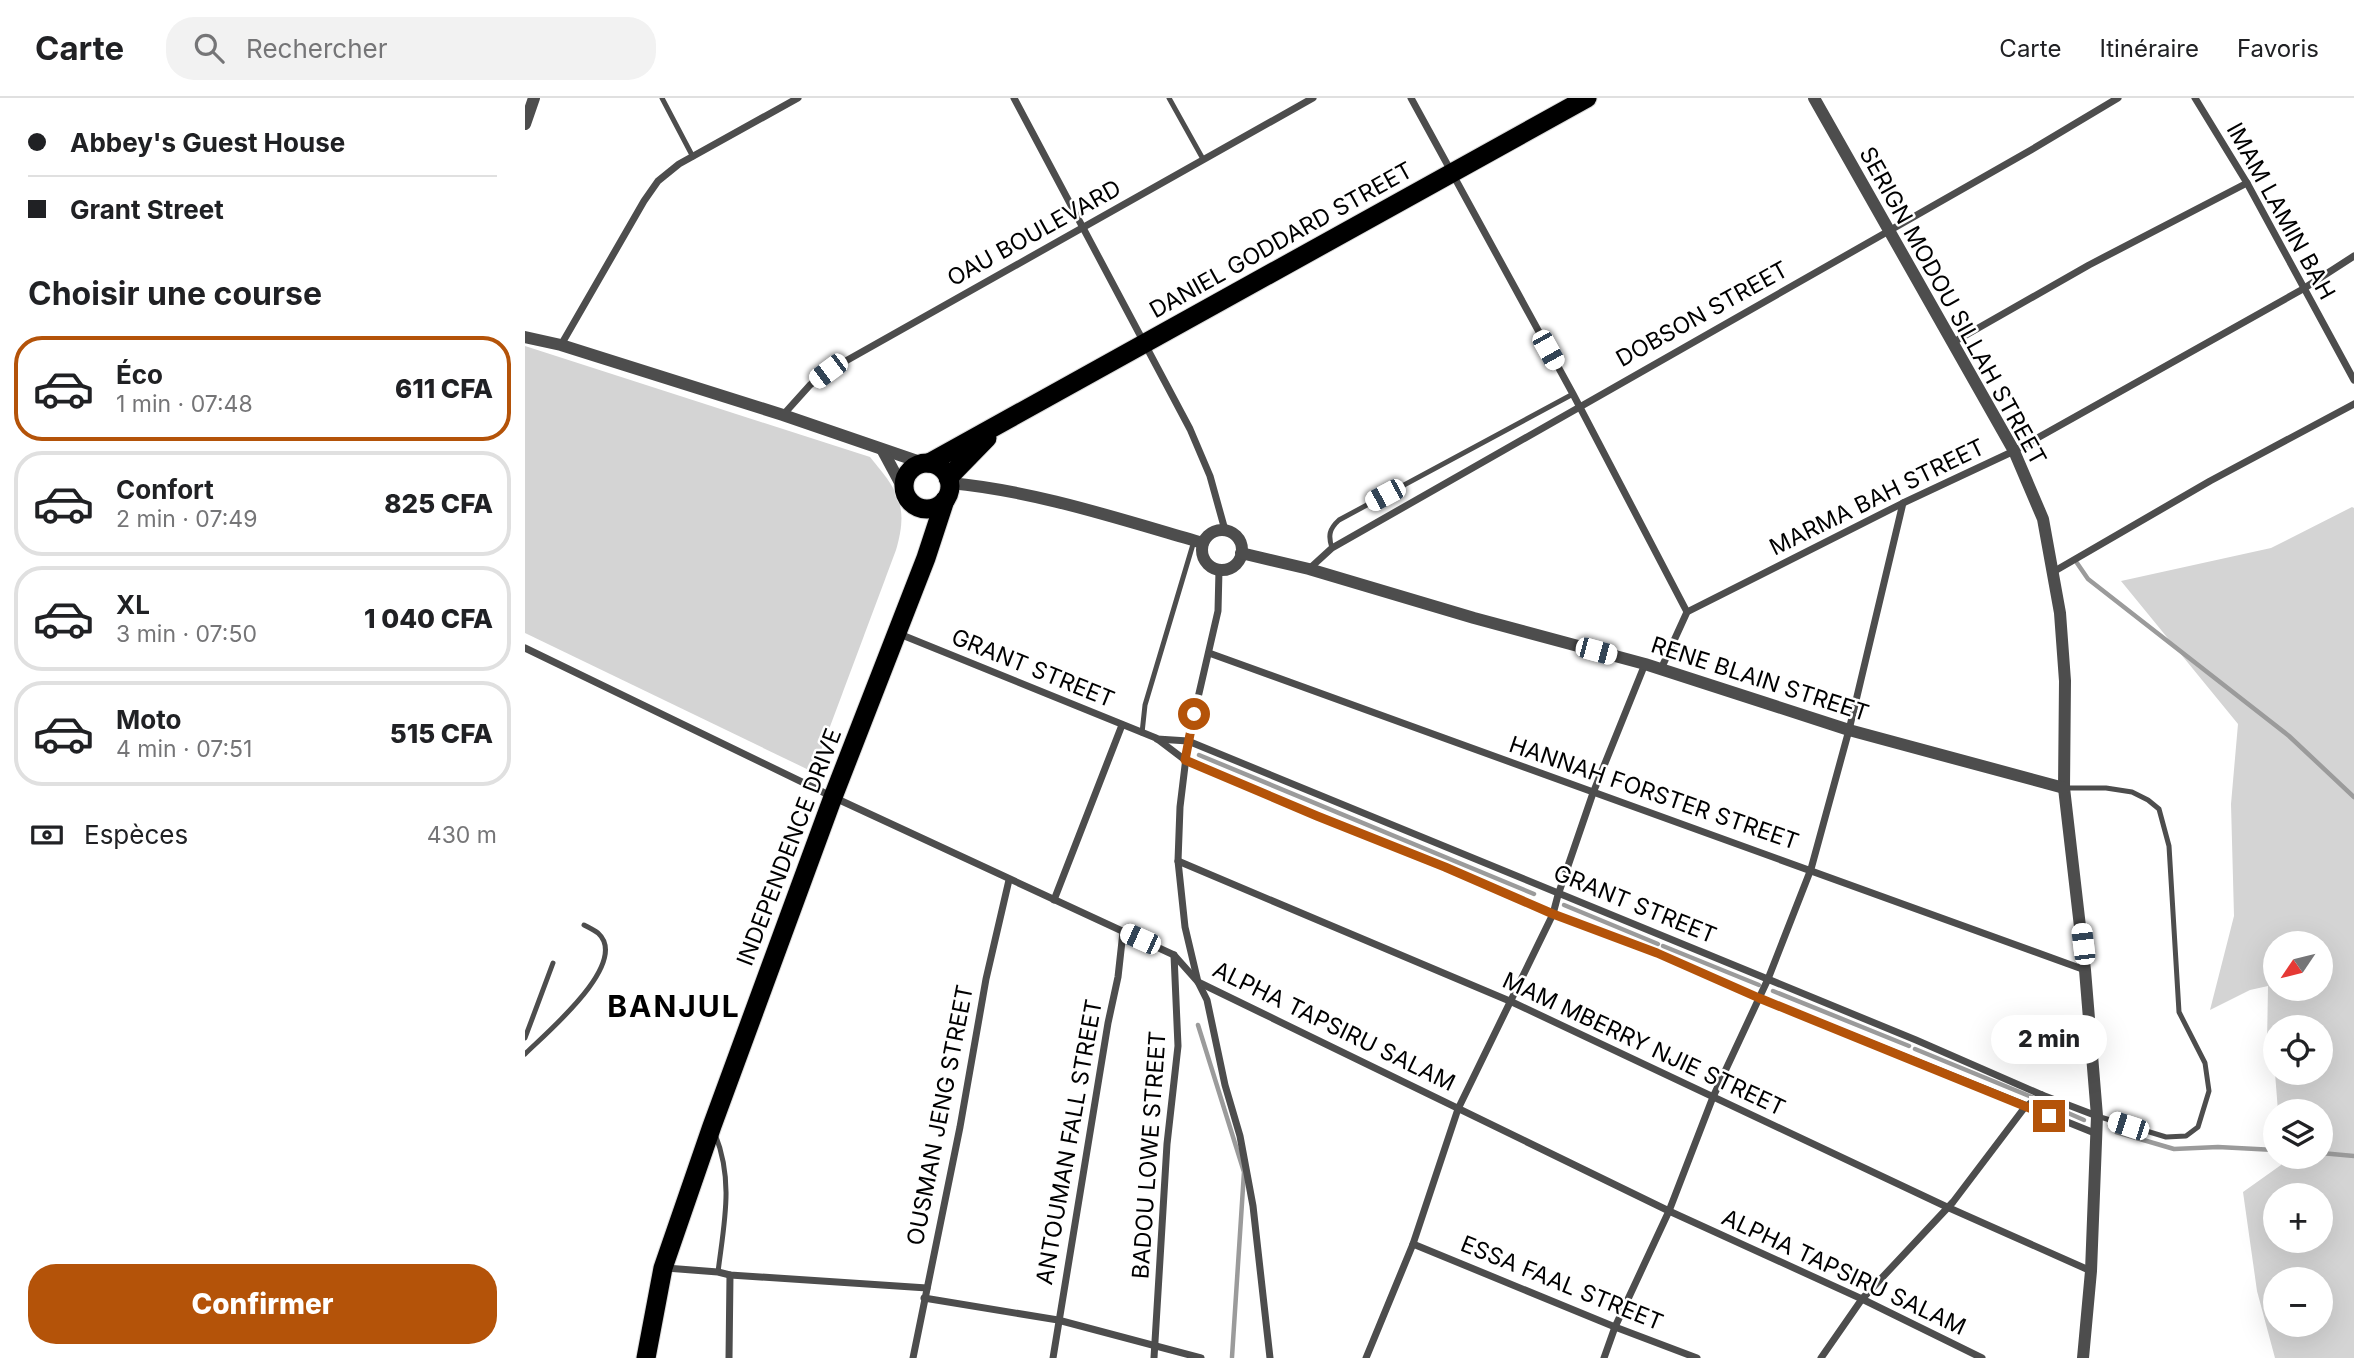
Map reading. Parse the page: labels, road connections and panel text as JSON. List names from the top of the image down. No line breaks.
{"streets":{"highway":["DANIEL GODDARD STREET","INDEPENDENCE DRIVE"],"street":["IMAM LAMIN BAH","OAU BOULEVARD","SERIGN MODOU SILLAH STREET","DOBSON STREET","MARMA BAH STREET","GRANT STREET","RENE BLAIN STREET","HANNAH FORSTER STREET","ALPHA TAPSIRU SALAM","MAM MBERRY NJIE STREET","OUSMAN JENG STREET","ANTOUMAN FALL STREET","BADOU LOWE STREET","ESSA FAAL STREET"]},"crossings":[["IMAM LAMIN BAH","MARMA BAH STREET"],["DANIEL GODDARD STREET","INDEPENDENCE DRIVE"],["SERIGN MODOU SILLAH STREET","DOBSON STREET"],["SERIGN MODOU SILLAH STREET","MARMA BAH STREET"],["SERIGN MODOU SILLAH STREET","GRANT STREET"],["SERIGN MODOU SILLAH STREET","RENE BLAIN STREET"],["SERIGN MODOU SILLAH STREET","HANNAH FORSTER STREET"],["SERIGN MODOU SILLAH STREET","MAM MBERRY NJIE STREET"],["DOBSON STREET","RENE BLAIN STREET"],["GRANT STREET","INDEPENDENCE DRIVE"],["INDEPENDENCE DRIVE","ALPHA TAPSIRU SALAM"],["ALPHA TAPSIRU SALAM","OUSMAN JENG STREET"],["ALPHA TAPSIRU SALAM","ANTOUMAN FALL STREET"],["ALPHA TAPSIRU SALAM","BADOU LOWE STREET"]],"districts":["BANJUL"],"north":"bottom left","page":{"header":"Carte","search":"Rechercher","nav":["Carte","Itinéraire","Favoris"],"banner":["Abbey's Guest House","Grant Street"],"heading":"Choisir une course","list":[{"name":"Éco","note":"1 min · 07:48","value":"611 CFA"},{"name":"Confort","note":"2 min · 07:49","value":"825 CFA"},{"name":"XL","note":"3 min · 07:50","value":"1 040 CFA"},{"name":"Moto","note":"4 min · 07:51","value":"515 CFA"}],"pay":["Espèces","430 m"],"map_buttons":["+","−"],"bubble":"2 min","buttons":"Confirmer"}}
